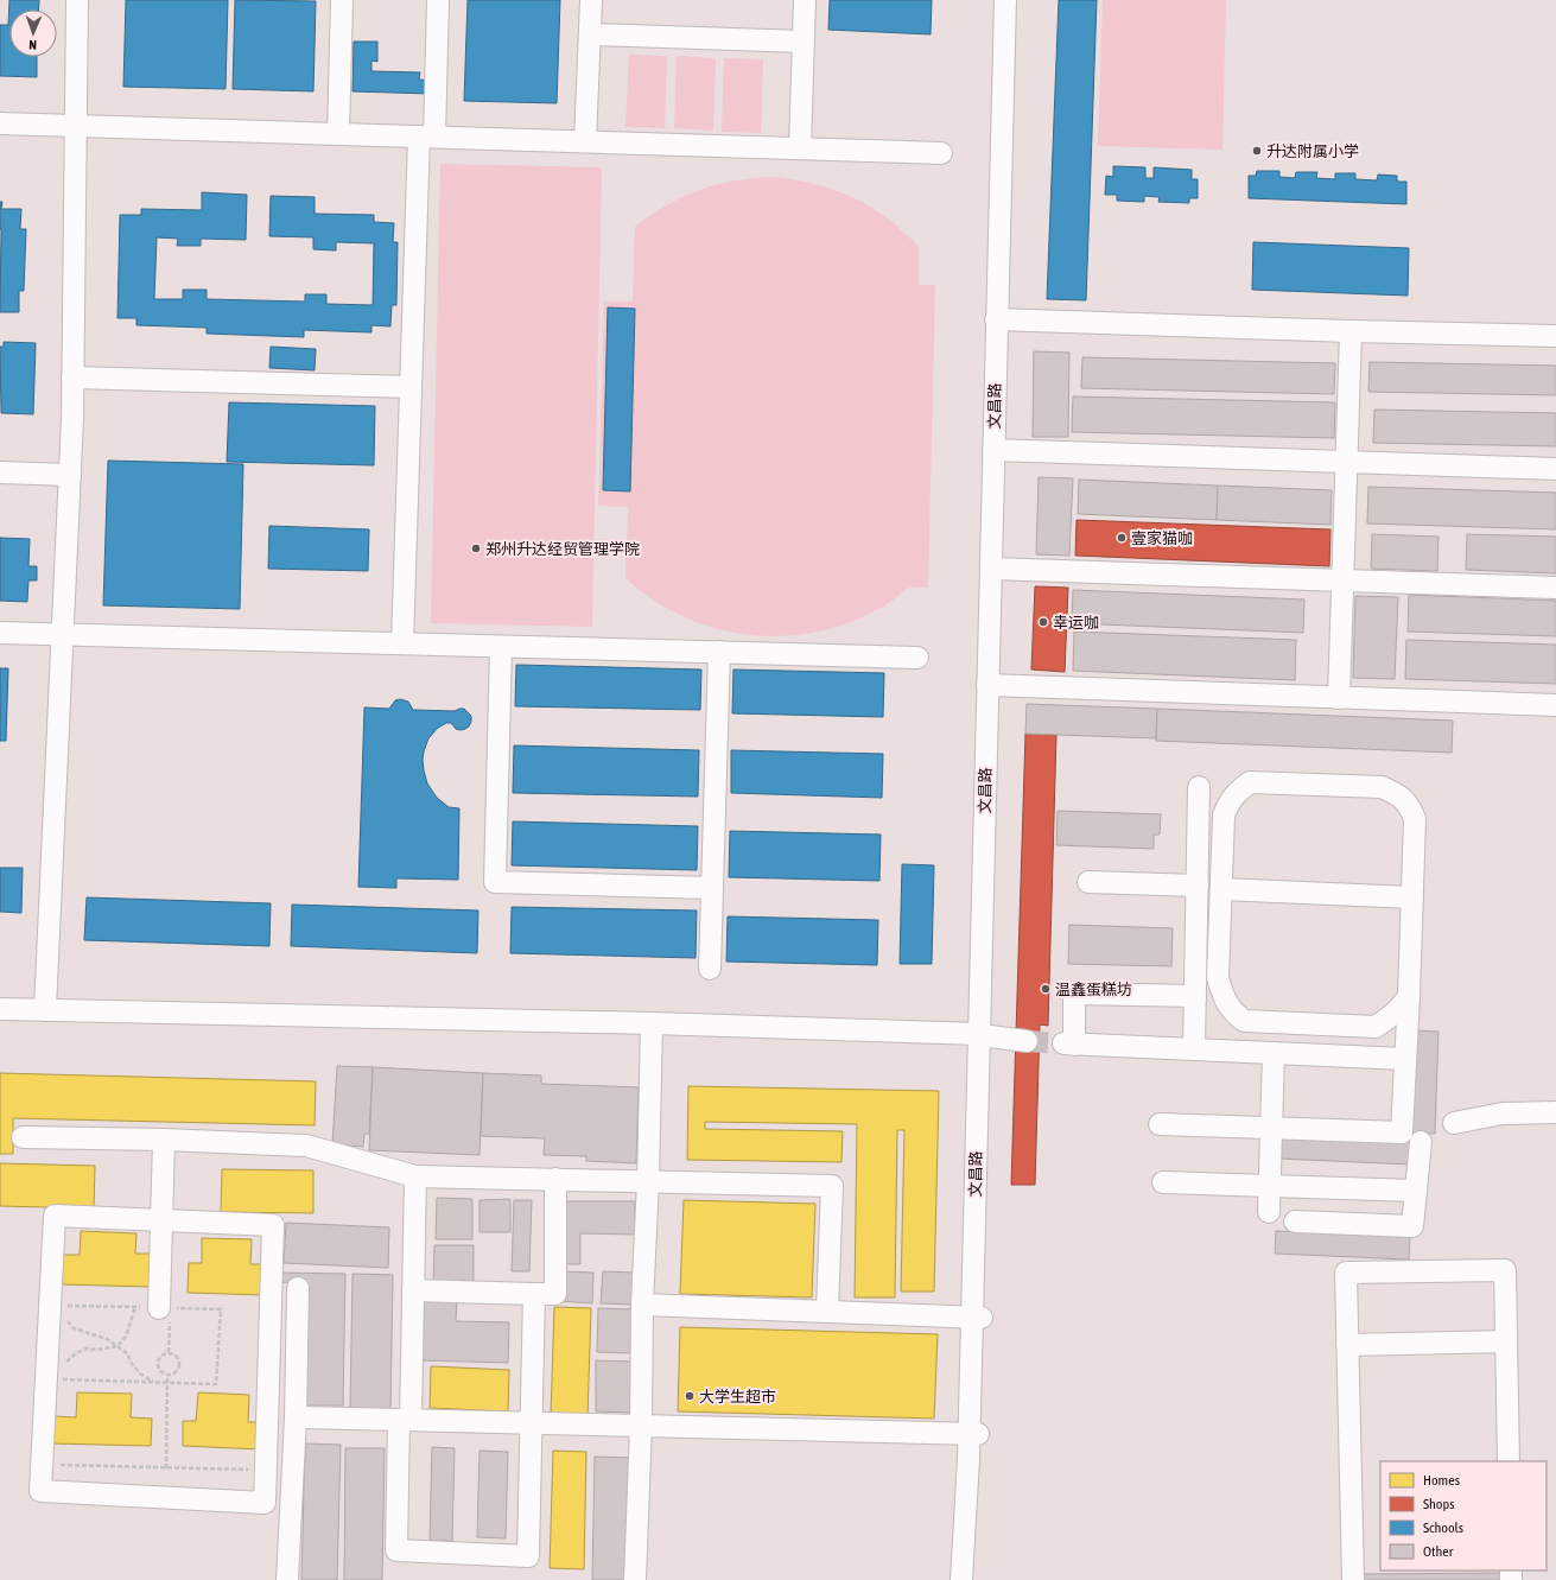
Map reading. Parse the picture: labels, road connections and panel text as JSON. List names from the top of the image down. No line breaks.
{"streets":{"street":["文昌路"]},"places":["升达附属小学","壹家猫咖","郑州升达经贸管理学院","幸运咖","温鑫蛋糕坊","大学生超市"],"legend":["Homes","Shops","Schools","Other"],"north":"bottom"}
